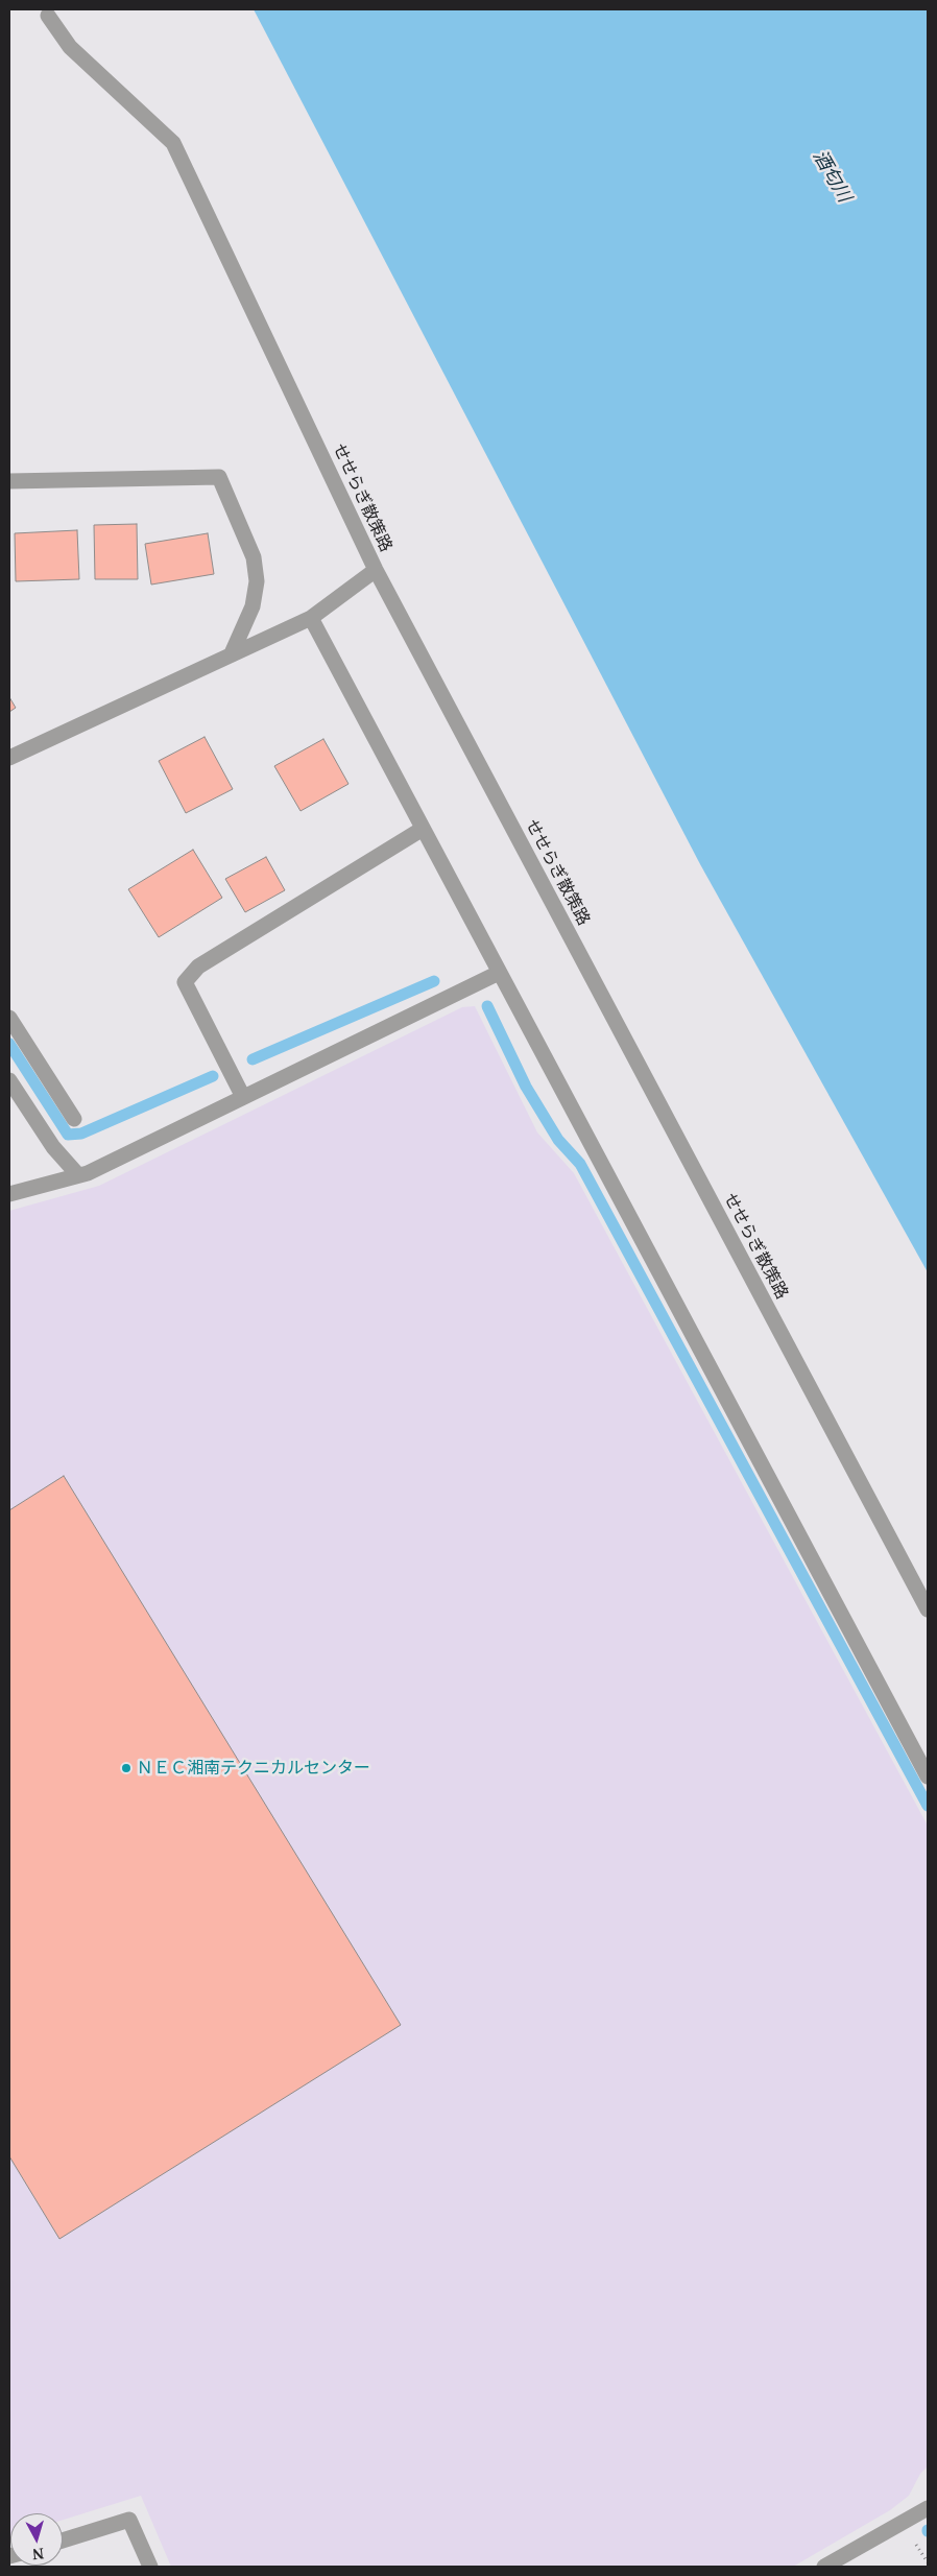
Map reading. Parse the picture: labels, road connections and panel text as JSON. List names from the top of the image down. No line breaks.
{"streets":{"street":["せせらぎ散策路"]},"water":["酒匂川"],"places":["ＮＥＣ湘南テクニカルセンター"],"north":"bottom"}
